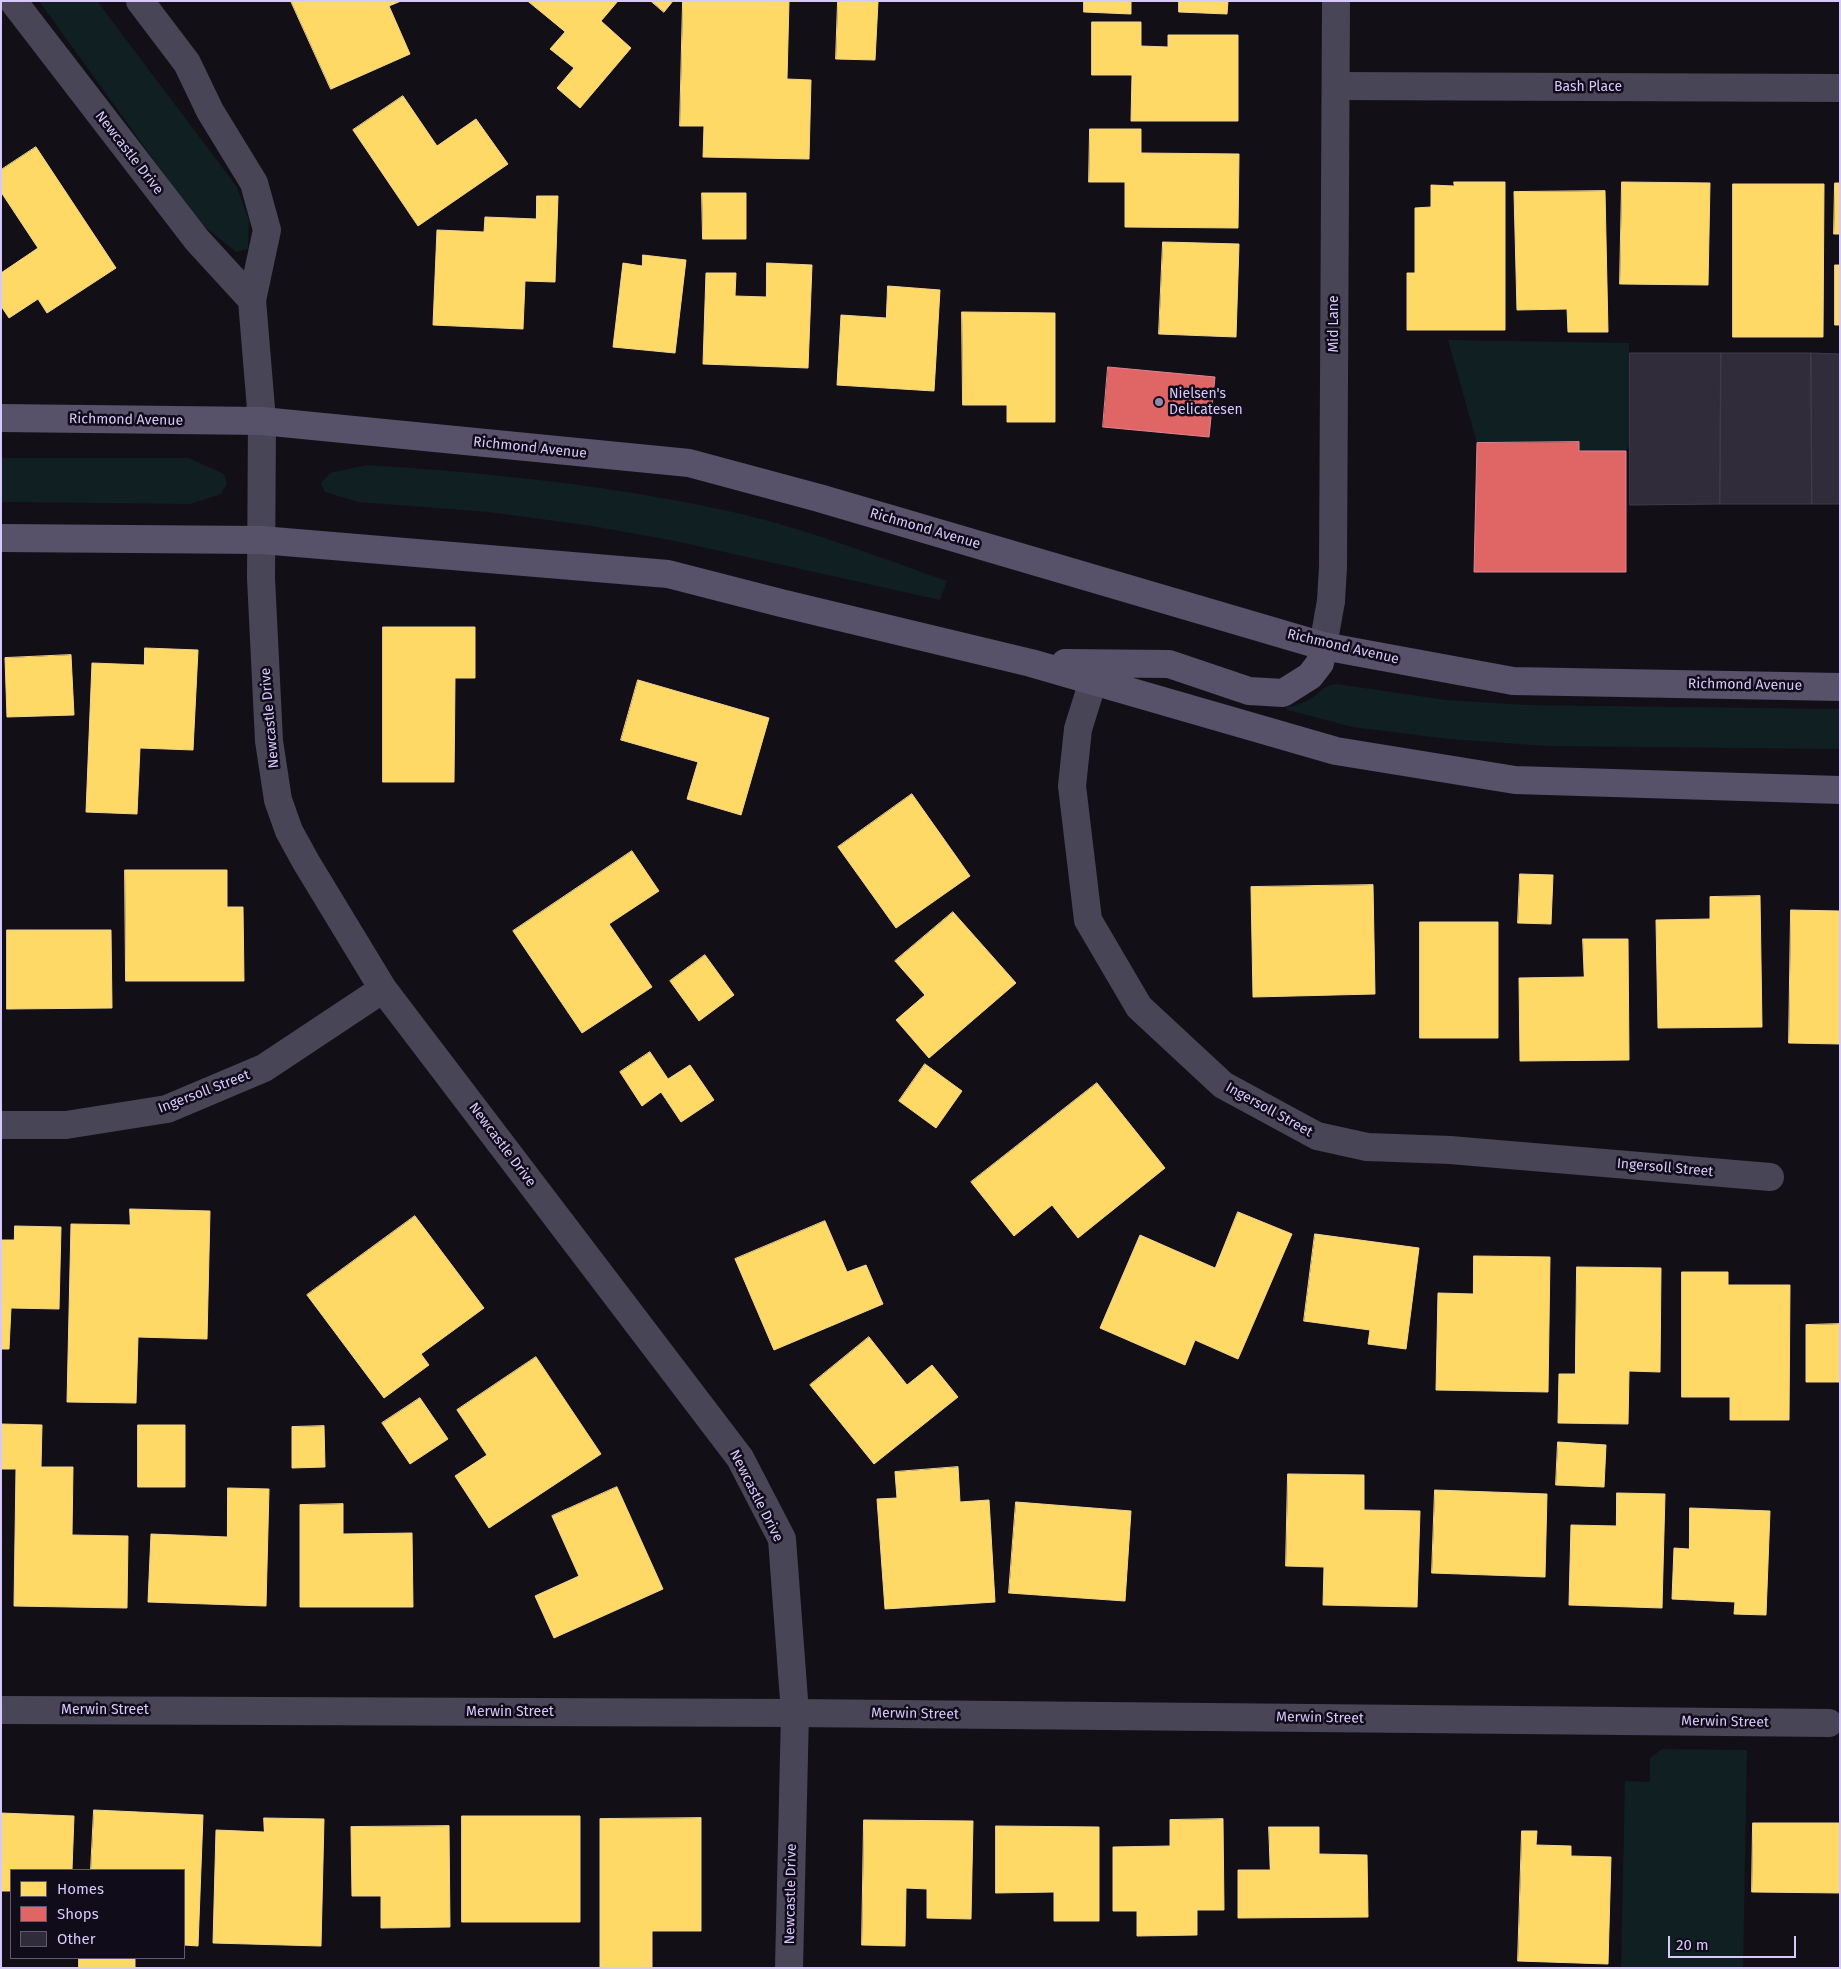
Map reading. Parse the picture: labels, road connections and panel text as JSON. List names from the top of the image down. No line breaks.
{"streets":{"main road":["Richmond Avenue"],"street":["Bash Place","Newcastle Drive","Mid Lane","Ingersoll Street","Merwin Street"]},"crossings":[["Bash Place","Mid Lane"],["Newcastle Drive","Richmond Avenue"],["Newcastle Drive","Ingersoll Street"],["Newcastle Drive","Merwin Street"],["Mid Lane","Richmond Avenue"]],"places":["Nielsen's Delicatesen"],"legend":["Homes","Shops","Other"],"scale_bar":"20 m"}
